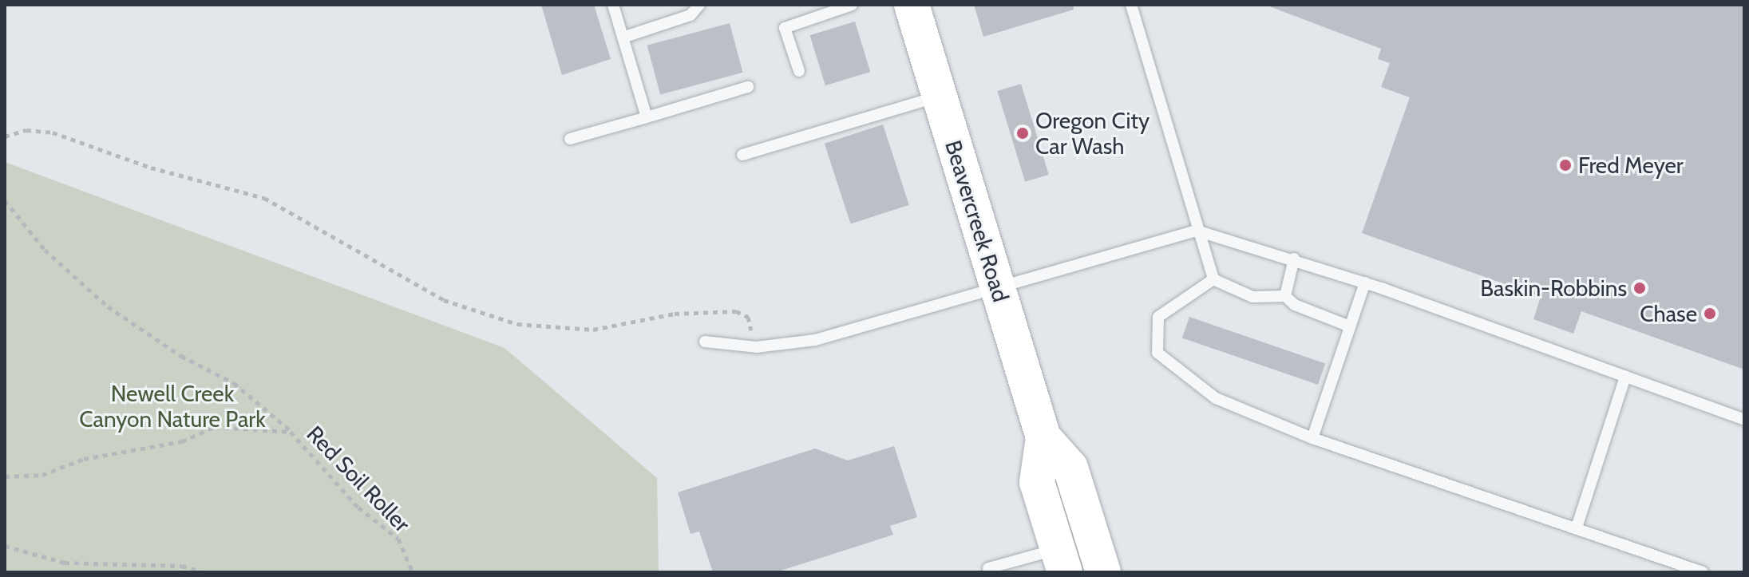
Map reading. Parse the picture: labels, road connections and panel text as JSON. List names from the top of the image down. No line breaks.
{"streets":{"main road":["Beavercreek Road"],"path":["Red Soil Roller"]},"parks":["Newell Creek Canyon Nature Park"],"places":["Oregon City Car Wash","Fred Meyer","Baskin-Robbins","Chase"]}
